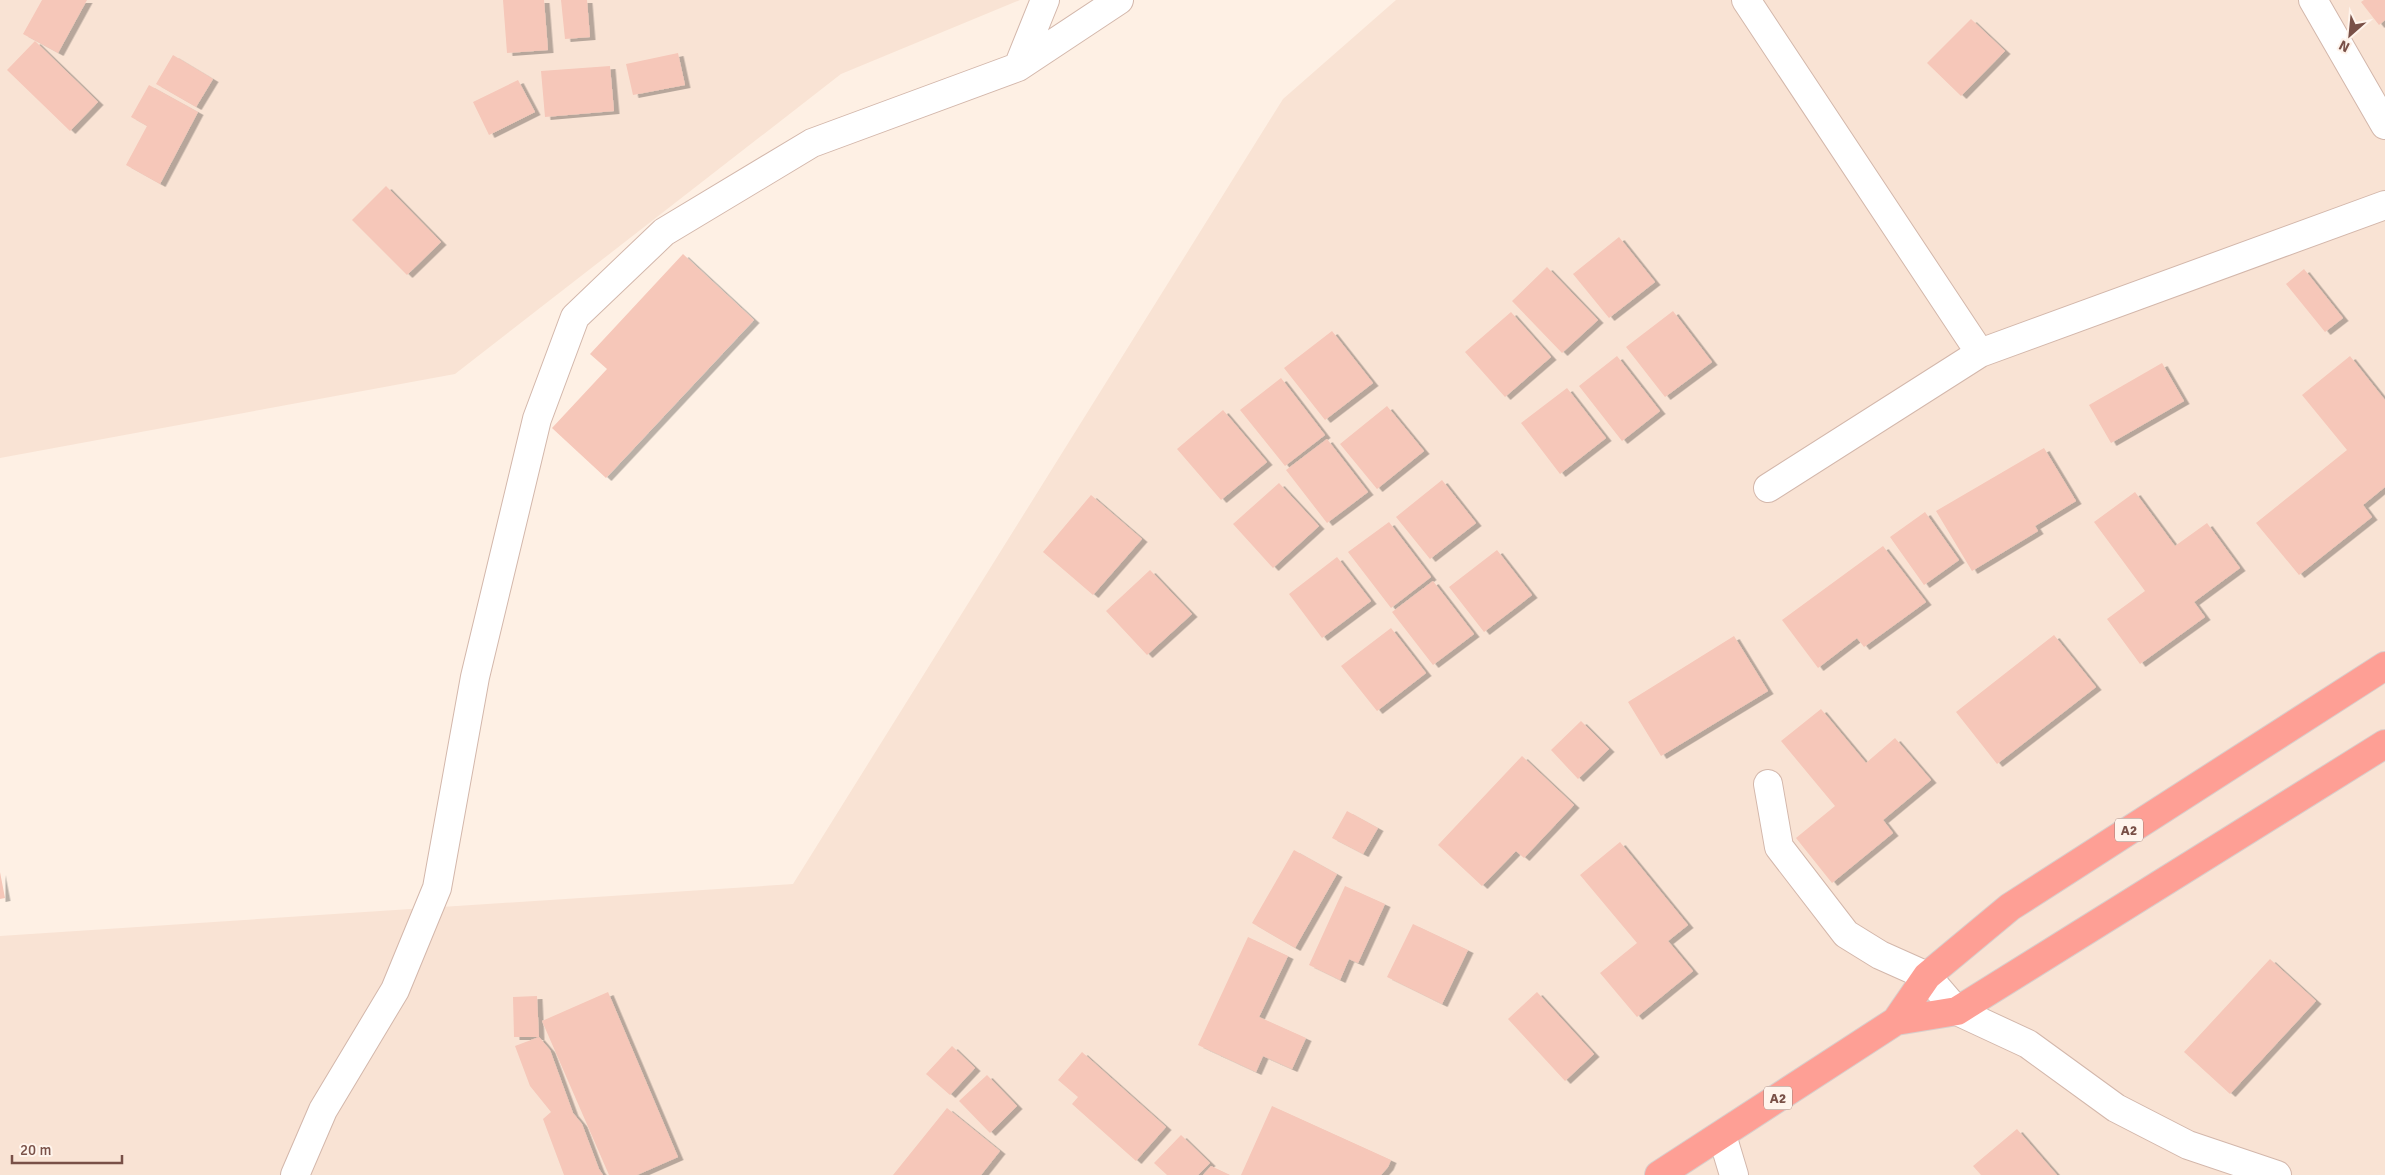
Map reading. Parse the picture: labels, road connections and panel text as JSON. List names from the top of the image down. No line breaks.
{"streets":{"highway":["A2"]},"scale_bar":"20 m","north":"bottom left"}
